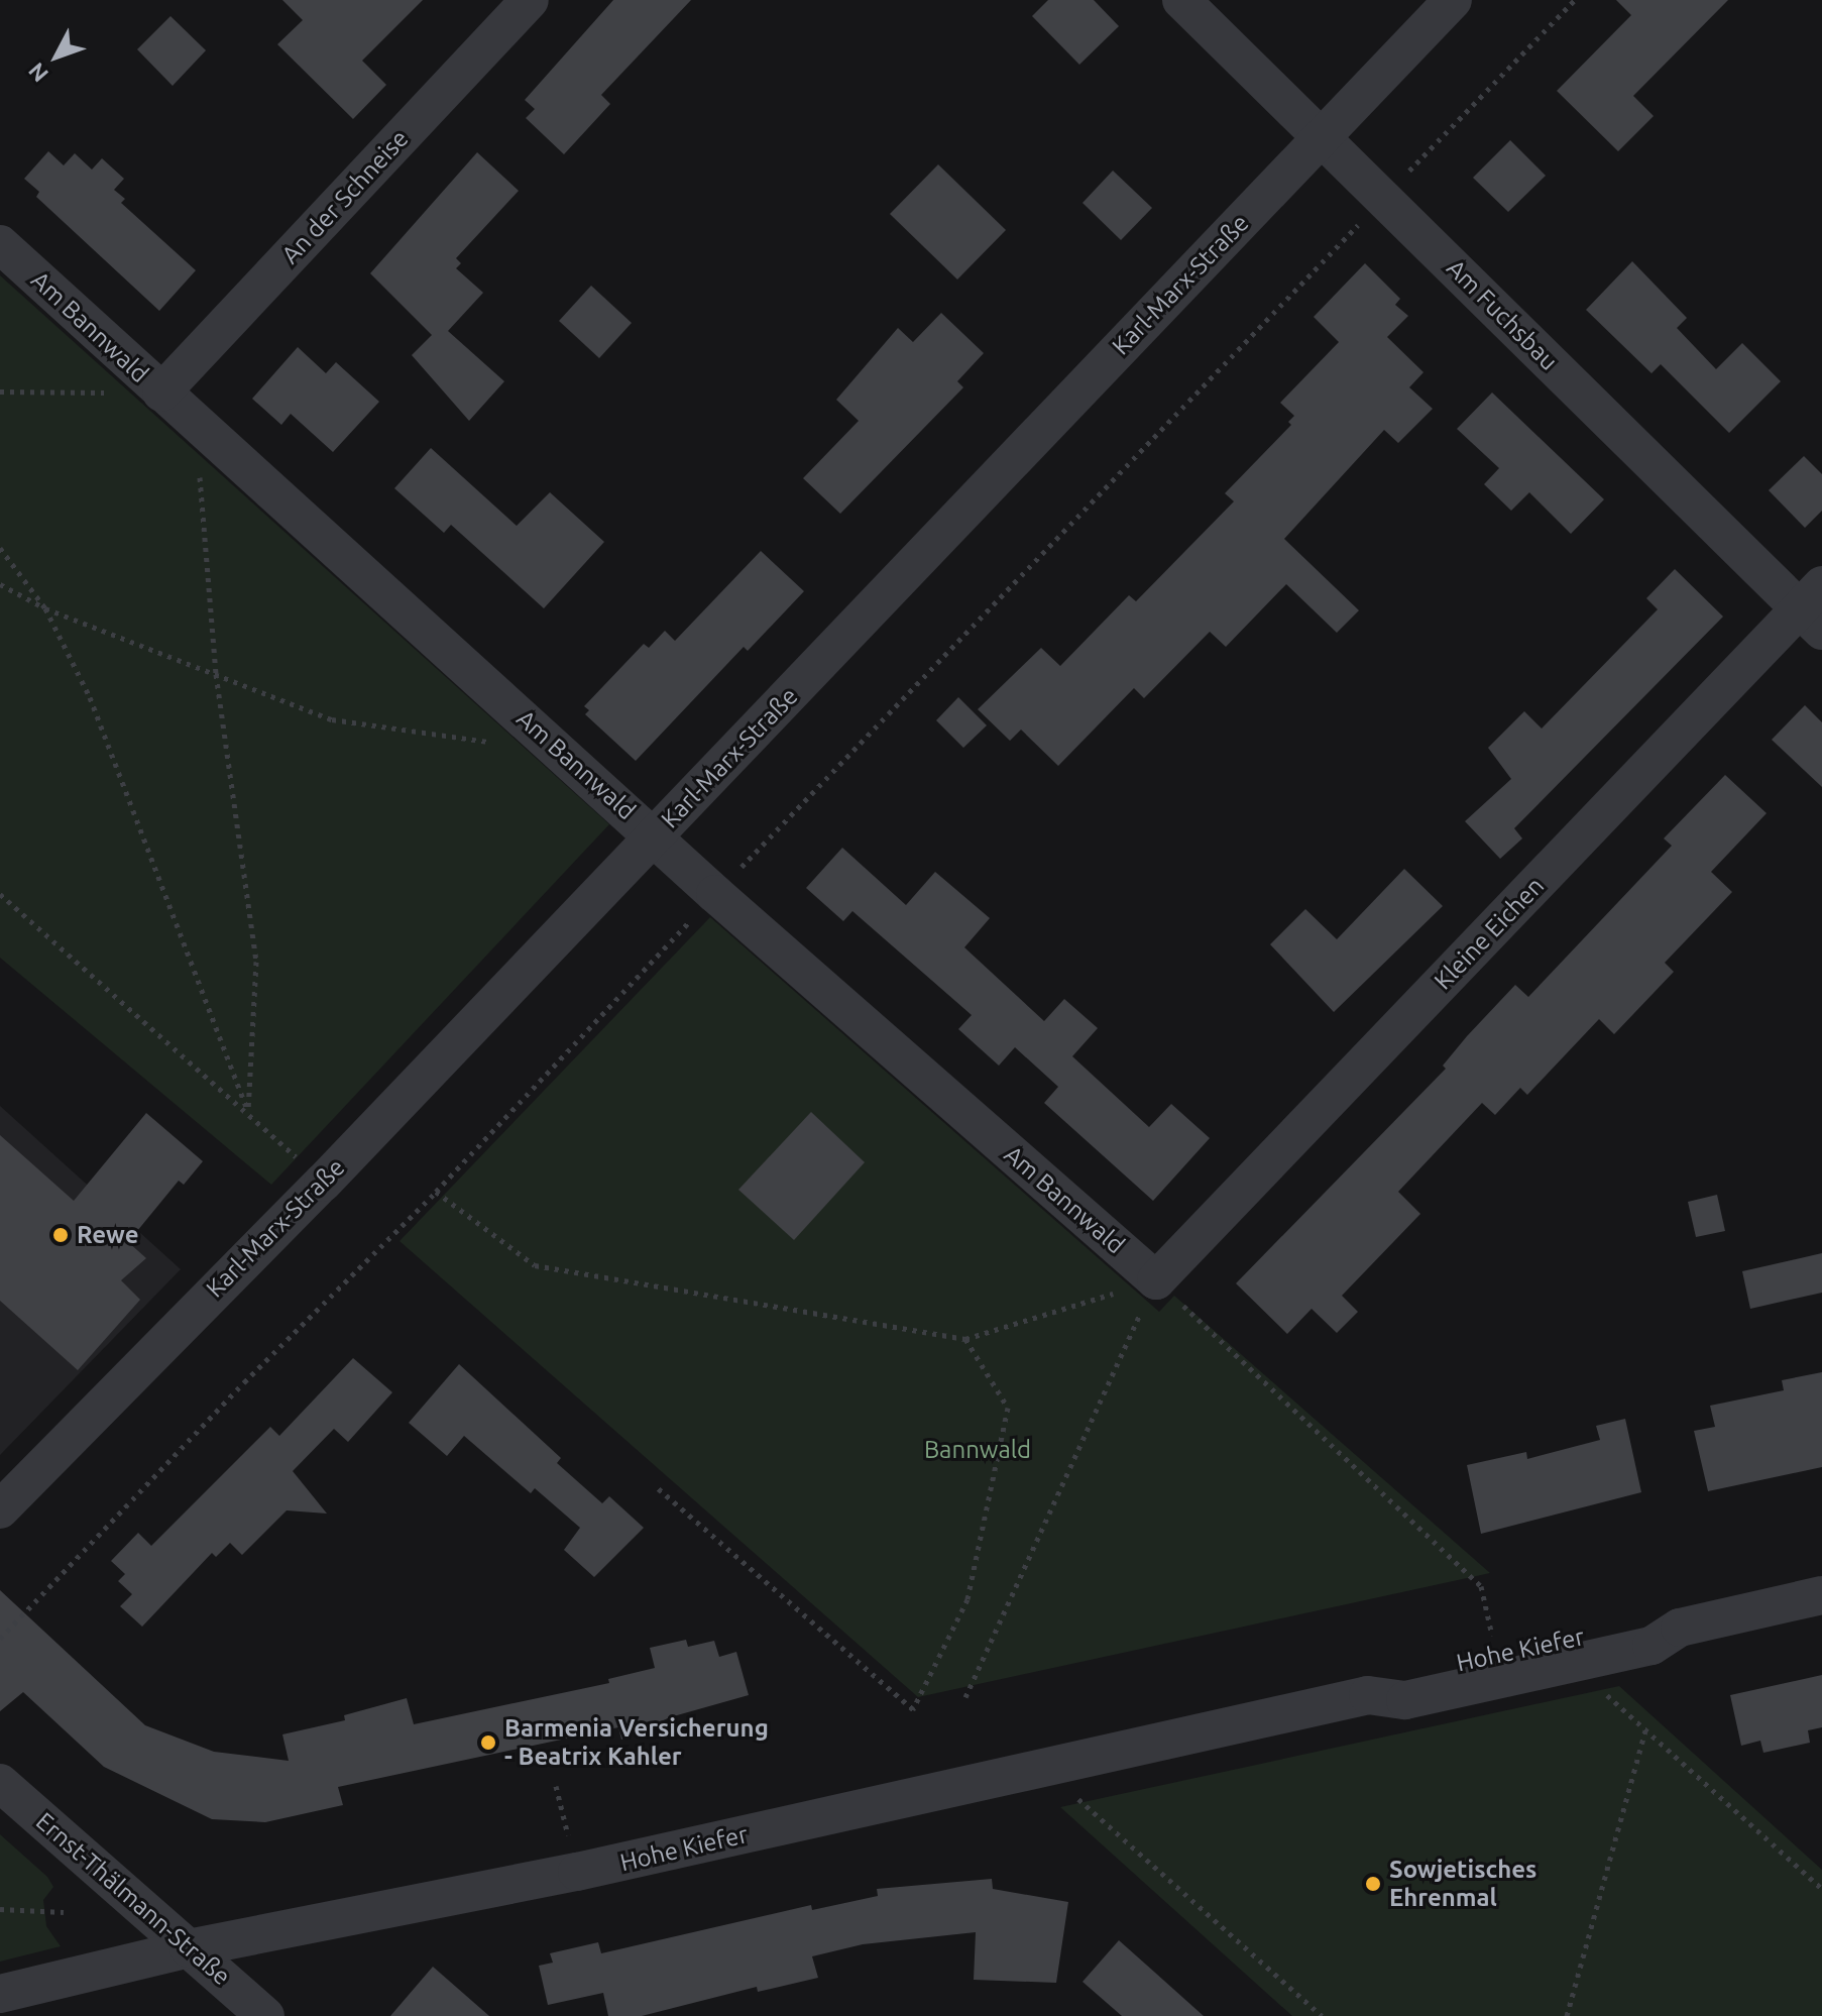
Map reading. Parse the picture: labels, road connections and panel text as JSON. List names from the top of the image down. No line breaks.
{"streets":{"street":["An der Schneise","Karl-Marx-Straße","Am Fuchsbau","Am Bannwald","Kleine Eichen","Hohe Kiefer","Ernst-Thälmann-Straße"]},"crossings":[["An der Schneise","Am Bannwald"],["Karl-Marx-Straße","Am Fuchsbau"],["Karl-Marx-Straße","Am Bannwald"],["Am Fuchsbau","Kleine Eichen"],["Am Bannwald","Kleine Eichen"],["Hohe Kiefer","Ernst-Thälmann-Straße"]],"parks":["Bannwald"],"places":["Rewe","Barmenia Versicherung - Beatrix Kahler","Sowjetisches Ehrenmal"],"north":"bottom left"}
